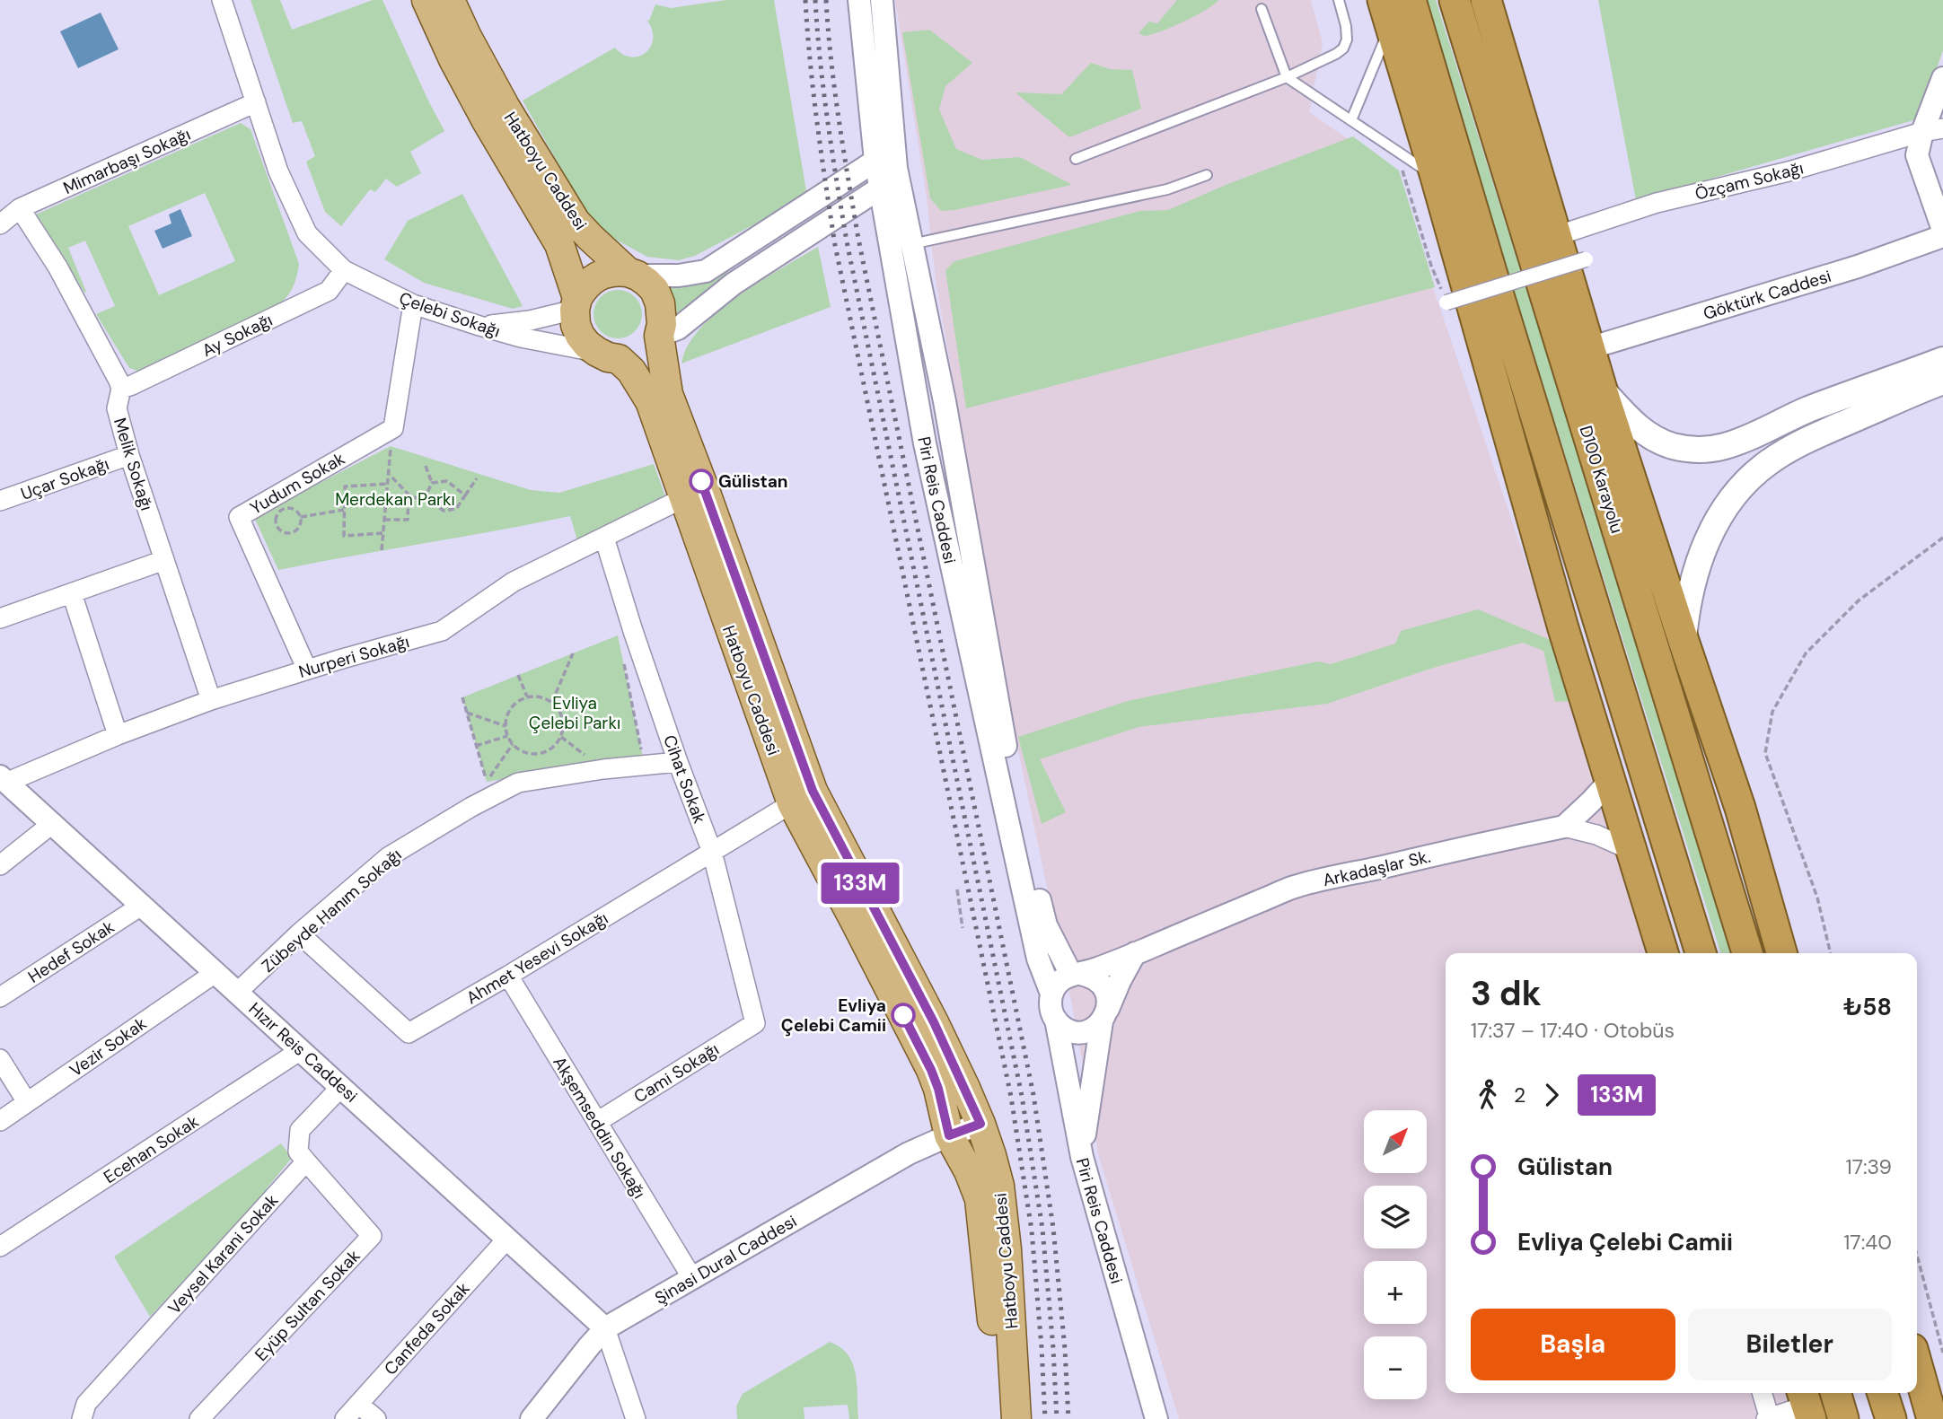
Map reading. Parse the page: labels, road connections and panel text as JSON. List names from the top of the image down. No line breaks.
{"streets":{"highway":["D100 Karayolu"],"main road":["Hatboyu Caddesi"],"street":["Mimarbaşı Sokağı","Özçam Sokağı","Göktürk Caddesi","Çelebi Sokağı","Ay Sokağı","Melik Sokağı","Uçar Sokağı","Yudum Sokak","Piri Reis Caddesi","Nurperi Sokağı","Cihat Sokak","Arkadaşlar Sk.","Zübeyde Hanım Sokağı","Hedef Sokak","Ahmet Yesevi Sokağı","Vezir Sokak","Hızır Reis Caddesi","Cami Sokağı","Akşemseddin Sokağı","Ecehan Sokak","Veysel Karani Sokak","Şinasi Dural Caddesi","Eyüp Sultan Sokak","Canfeda Sokak"]},"crossings":[["Mimarbaşı Sokağı","Çelebi Sokağı"],["Hatboyu Caddesi","Çelebi Sokağı"],["Hatboyu Caddesi","Nurperi Sokağı"],["Hatboyu Caddesi","Ahmet Yesevi Sokağı"],["Hatboyu Caddesi","Şinasi Dural Caddesi"],["Çelebi Sokağı","Ay Sokağı"],["Ay Sokağı","Melik Sokağı"],["Melik Sokağı","Uçar Sokağı"],["Melik Sokağı","Nurperi Sokağı"],["Yudum Sokak","Nurperi Sokağı"],["Piri Reis Caddesi","Arkadaşlar Sk."],["Nurperi Sokağı","Cihat Sokak"],["Nurperi Sokağı","Hızır Reis Caddesi"],["Cihat Sokak","Zübeyde Hanım Sokağı"],["Cihat Sokak","Ahmet Yesevi Sokağı"],["Cihat Sokak","Cami Sokağı"],["Zübeyde Hanım Sokağı","Ahmet Yesevi Sokağı"],["Zübeyde Hanım Sokağı","Hızır Reis Caddesi"],["Hedef Sokak","Hızır Reis Caddesi"],["Ahmet Yesevi Sokağı","Akşemseddin Sokağı"],["Vezir Sokak","Hızır Reis Caddesi"],["Hızır Reis Caddesi","Ecehan Sokak"],["Hızır Reis Caddesi","Şinasi Dural Caddesi"],["Hızır Reis Caddesi","Canfeda Sokak"],["Cami Sokağı","Akşemseddin Sokağı"],["Akşemseddin Sokağı","Şinasi Dural Caddesi"],["Veysel Karani Sokak","Eyüp Sultan Sokak"]],"parks":["Merdekan Parkı","Evliya Çelebi Parkı"],"places":["Gülistan","Evliya Çelebi Camii"],"lines":["bus line 133M"],"north":"top right","page":{"on_map":"133M","heading":["3 dk","17:37 – 17:40 · Otobüs","₺58"],"legs":["2","133M"],"map_buttons":["+","−"],"list":[{"name":"Gülistan","value":"17:39"},{"name":"Evliya Çelebi Camii","value":"17:40"}],"buttons":["Başla","Biletler"]}}
